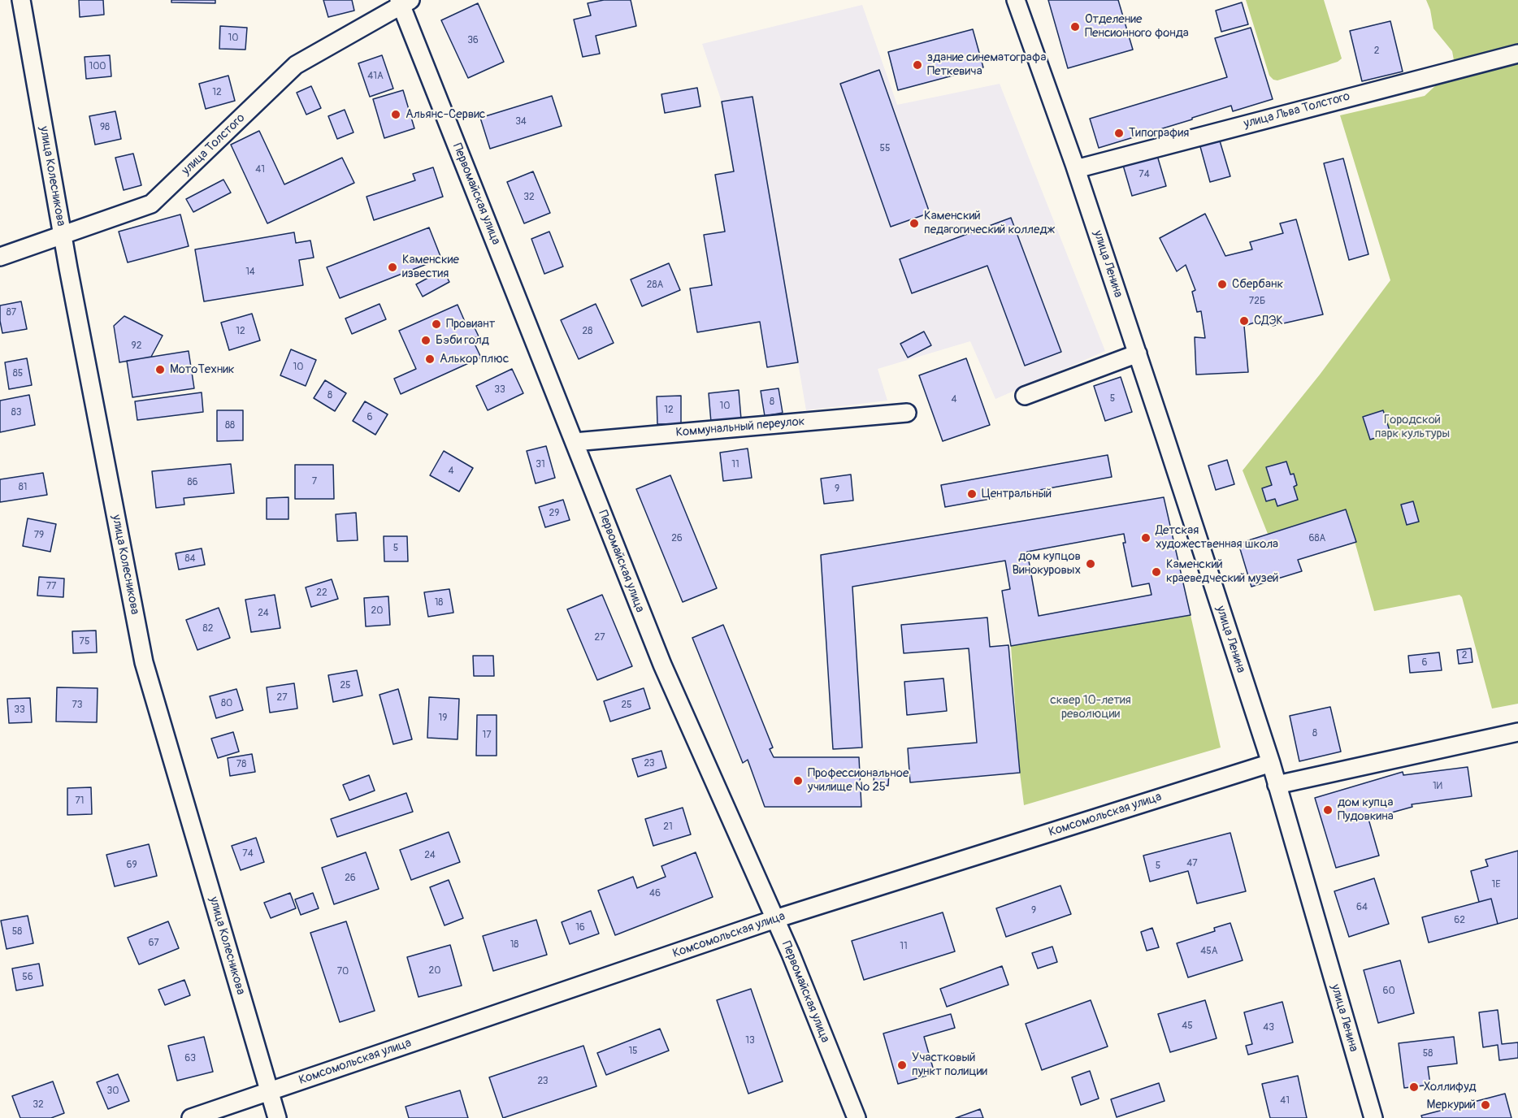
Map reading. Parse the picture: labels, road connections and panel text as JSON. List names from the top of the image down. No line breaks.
{"streets":{"street":["улица Льва Толстого","улица Толстого","улица Колесникова","Первомайская улица","улица Ленина","Коммунальный переулок","Комсомольская улица"]},"crossings":[["улица Льва Толстого","улица Ленина"],["улица Толстого","улица Колесникова"],["улица Толстого","Первомайская улица"],["улица Колесникова","Комсомольская улица"],["Первомайская улица","Коммунальный переулок"],["Первомайская улица","Комсомольская улица"],["улица Ленина","Комсомольская улица"]],"parks":["Городской парк культуры","сквер 10-летия революции"],"places":["Отделение Пенсионного фонда","здание синематографа Петкевича","Альянс-Сервис","Типография","Каменский педагогический колледж","Каменские известия","Сбербанк","СДЭК","Провиант","Бэби голд","Алькор плюс","МотоТехник","Центральный","Детская художественная школа","дом купцов Винокуровых","Каменский краеведческий музей","Профессиональное училище № 25","дом купца Пудовкина","Участковый пункт полиции","Холлифуд","Меркурий"],"house_numbers":["10","36","2","100","41А","12","34","98","55","41","74","32","14","28А","72Б","87","12","28","92","10","85","33","8","5","4","8","10","12","83","6","88","31","11","4","7","86","81","9","29","79","26","68А","5","84","77","22","18","20","24","82","27","75","2","6","25","27","80","73","25","33","19","8","17","23","78","1И","71","21","74","24","47","69","5","26","1Е","46","64","9","62","16","58","67","18","11","45А","20","70","56","60","45","43","13","15","58","63","23","30","41","32"]}
